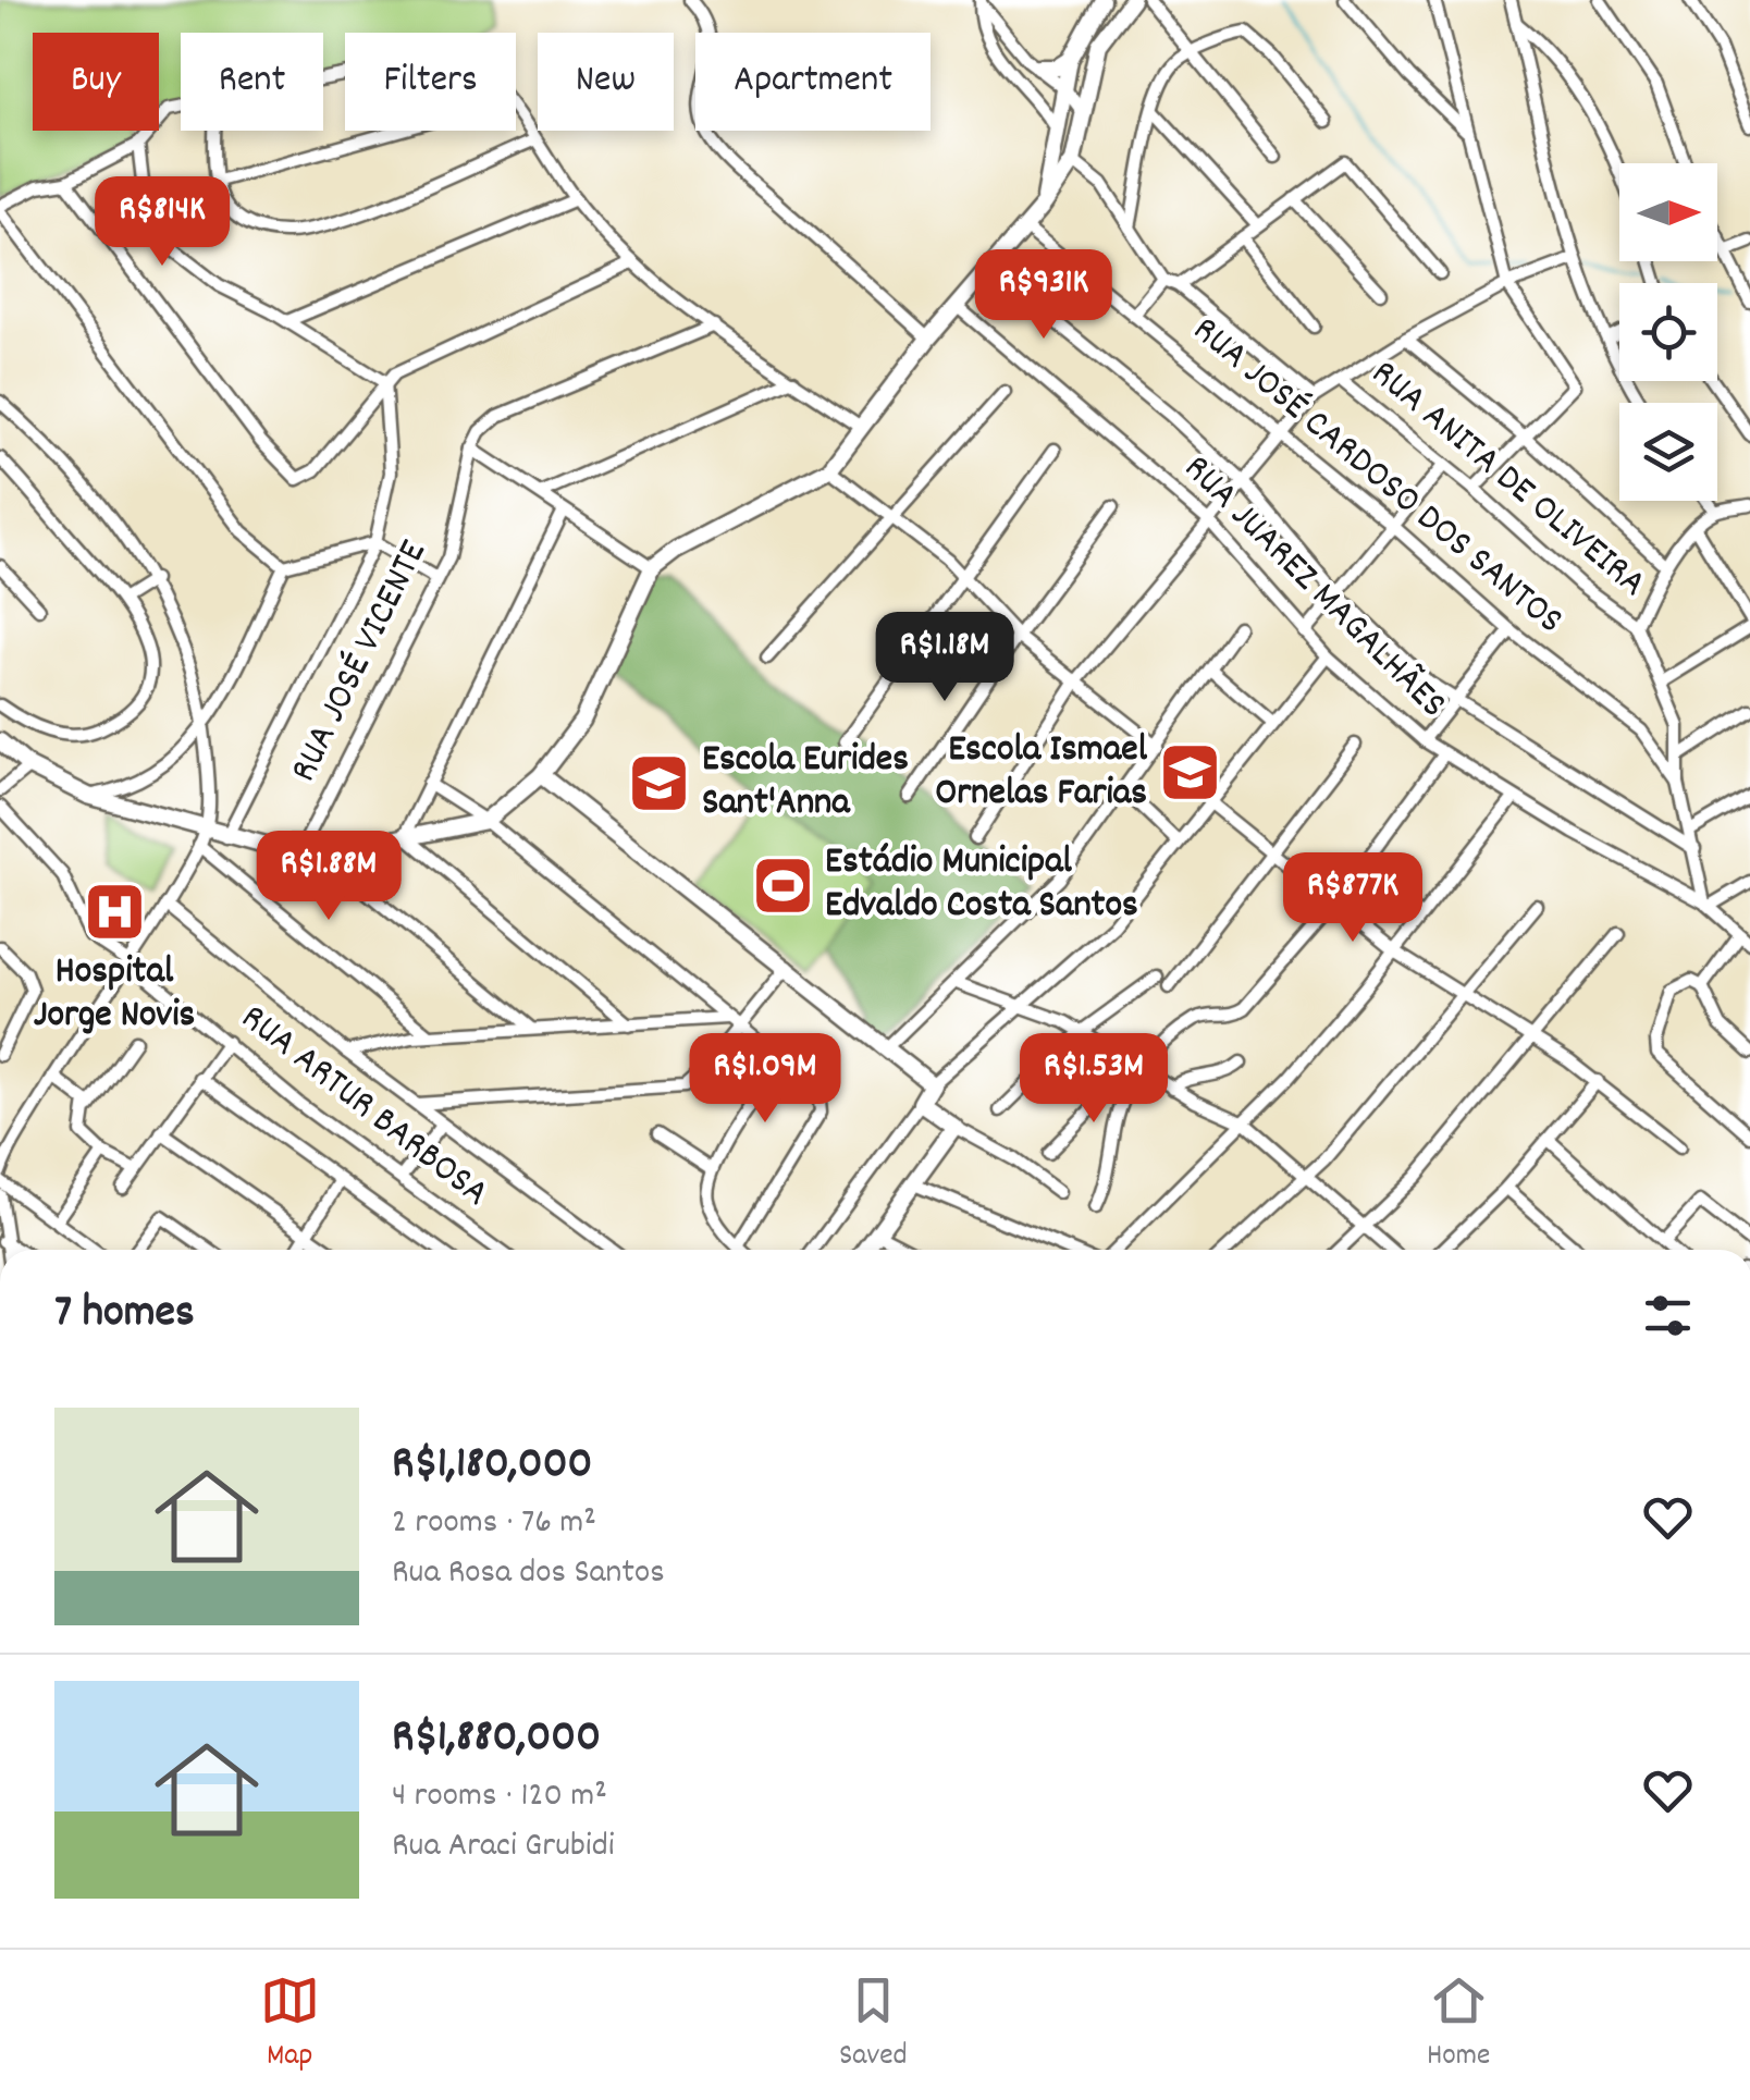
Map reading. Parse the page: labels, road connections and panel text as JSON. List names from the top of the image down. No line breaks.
{"streets":{"street":["RUA JOSÉ CARDOSO DOS SANTOS","RUA ANITA DE OLIVEIRA","RUA JUAREZ MAGALHÃES","RUA JOSÉ VICENTE","RUA ARTUR BARBOSA"]},"places":{"school or university":["Escola Ismael Ornelas Farias","Escola Eurides Sant'Anna"],"sports":["Estádio Municipal Edvaldo Costa Santos"],"hospital":["Hospital Jorge Novis"]},"north":"right","page":{"chip":["Buy","Rent","Filters","New","Apartment"],"price":["R$814K","R$931K","R$1.18M","R$1.88M","R$877K","R$1.09M","R$1.53M"],"heading":"7 homes","list":[{"name":"R$1,180,000","note":"2 rooms · 76 m² · Rua Rosa dos Santos"},{"name":"R$1,880,000","note":"4 rooms · 120 m² · Rua Araci Grubidi"}],"tabs":["Map","Saved","Home"]}}
